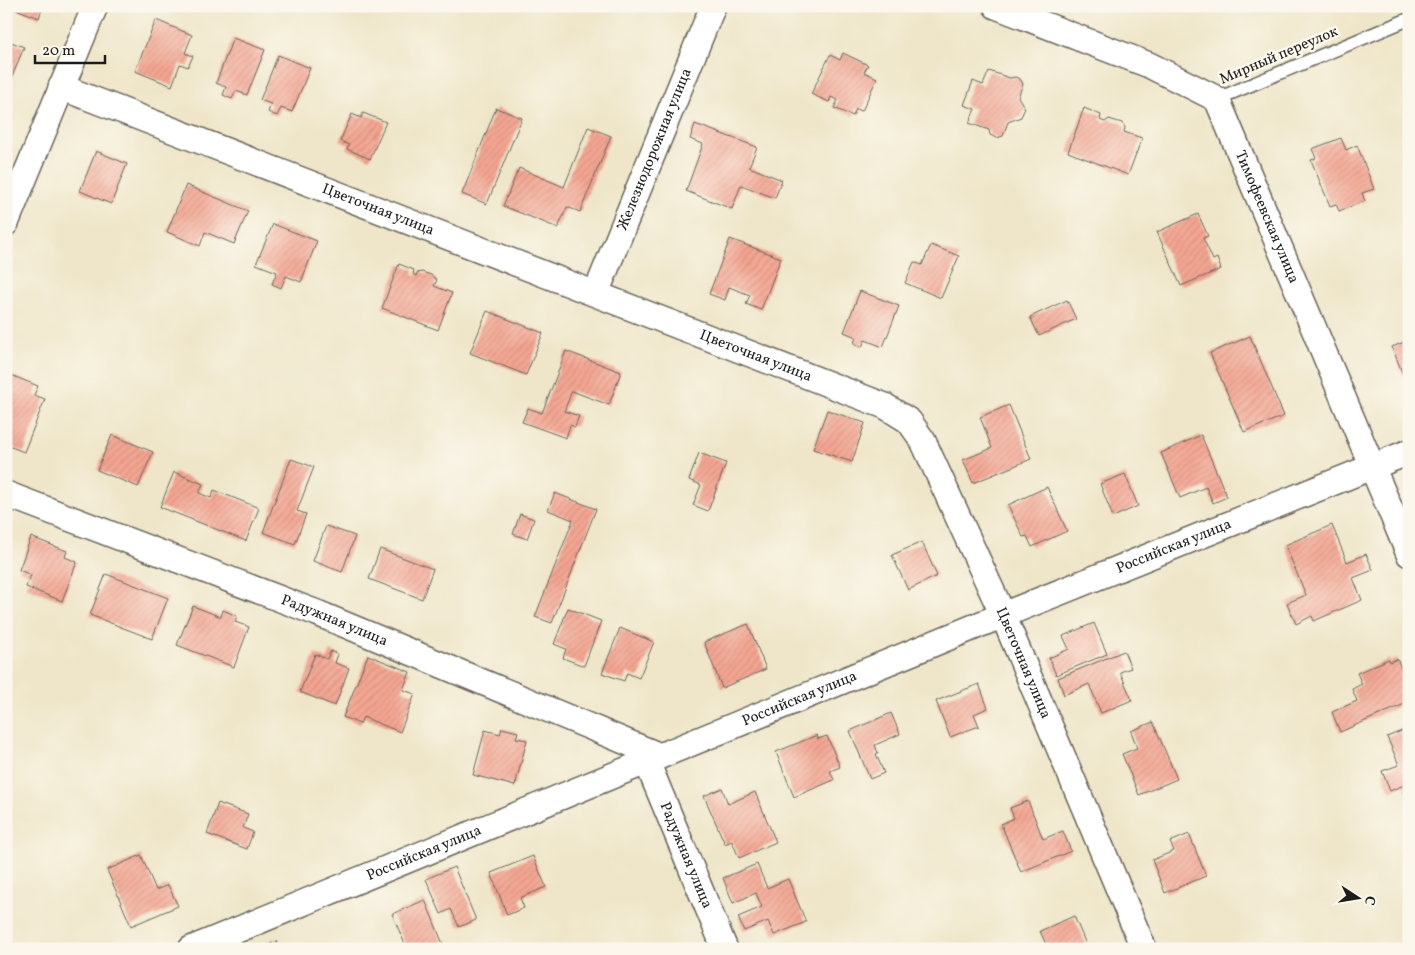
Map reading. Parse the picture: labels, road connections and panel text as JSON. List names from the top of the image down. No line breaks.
{"streets":{"street":["Железнодорожная улица","Цветочная улица","Тимофеевская улица","Российская улица","Радужная улица"],"lane":["Мирный переулок"]},"crossings":[["Мирный переулок","Тимофеевская улица"],["Железнодорожная улица","Цветочная улица"],["Цветочная улица","Российская улица"],["Тимофеевская улица","Российская улица"],["Российская улица","Радужная улица"]],"scale_bar":"20 m","north":"right"}
